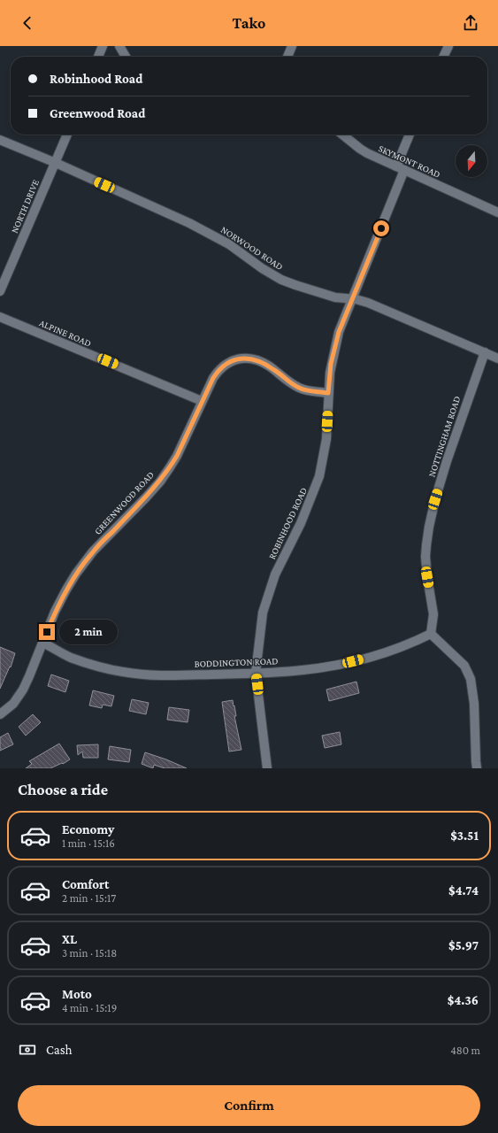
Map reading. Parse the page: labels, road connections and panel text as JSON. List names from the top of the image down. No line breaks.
{"streets":{"street":["SKYMONT ROAD","NORTH DRIVE","NORWOOD ROAD","ALPINE ROAD","NOTTINGHAM ROAD","GREENWOOD ROAD","ROBINHOOD ROAD","BODDINGTON ROAD"]},"crossings":[["SKYMONT ROAD","ROBINHOOD ROAD"],["NORTH DRIVE","NORWOOD ROAD"],["NORWOOD ROAD","NOTTINGHAM ROAD"],["NORWOOD ROAD","ROBINHOOD ROAD"],["ALPINE ROAD","GREENWOOD ROAD"],["NOTTINGHAM ROAD","BODDINGTON ROAD"],["GREENWOOD ROAD","ROBINHOOD ROAD"],["GREENWOOD ROAD","BODDINGTON ROAD"],["ROBINHOOD ROAD","BODDINGTON ROAD"]],"north":"bottom","page":{"header":"Tako","banner":["Robinhood Road","Greenwood Road"],"bubble":"2 min","heading":"Choose a ride","list":[{"name":"Economy","note":"1 min · 15:16","value":"$3.51"},{"name":"Comfort","note":"2 min · 15:17","value":"$4.74"},{"name":"XL","note":"3 min · 15:18","value":"$5.97"},{"name":"Moto","note":"4 min · 15:19","value":"$4.36"}],"pay":["Cash","480 m"],"buttons":"Confirm"}}
